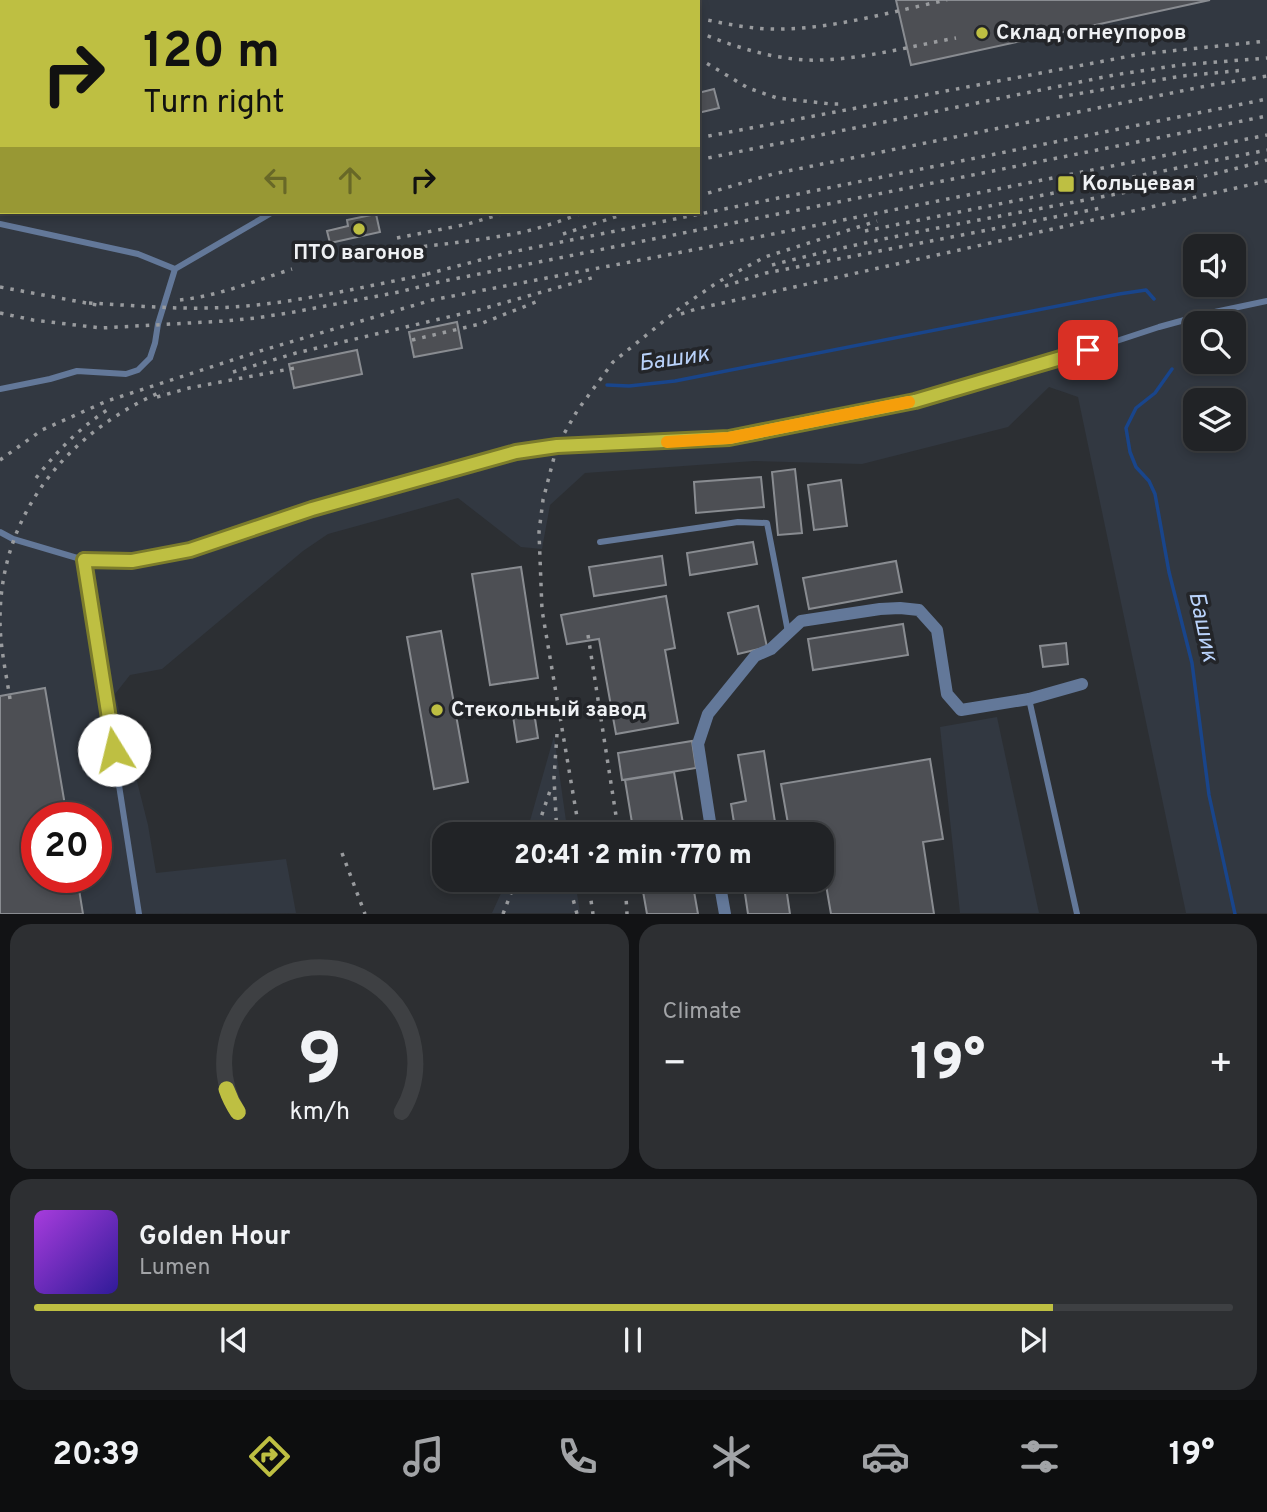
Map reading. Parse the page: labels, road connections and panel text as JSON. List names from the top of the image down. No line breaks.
{"water":["Башик"],"places":{"other":["Склад огнеупоров","ПТО вагонов","Стекольный завод"],"transit":["Кольцевая"]},"page":{"turn":["120 m","Turn right"],"limit":"20","trip":"20:41 · 2 min · 770 m","tile":"Climate","heat":["−","19°","+"],"song":["Golden Hour","Lumen"],"tabs":["20:39","19°"],"gauge":["9","km/h"]}}
